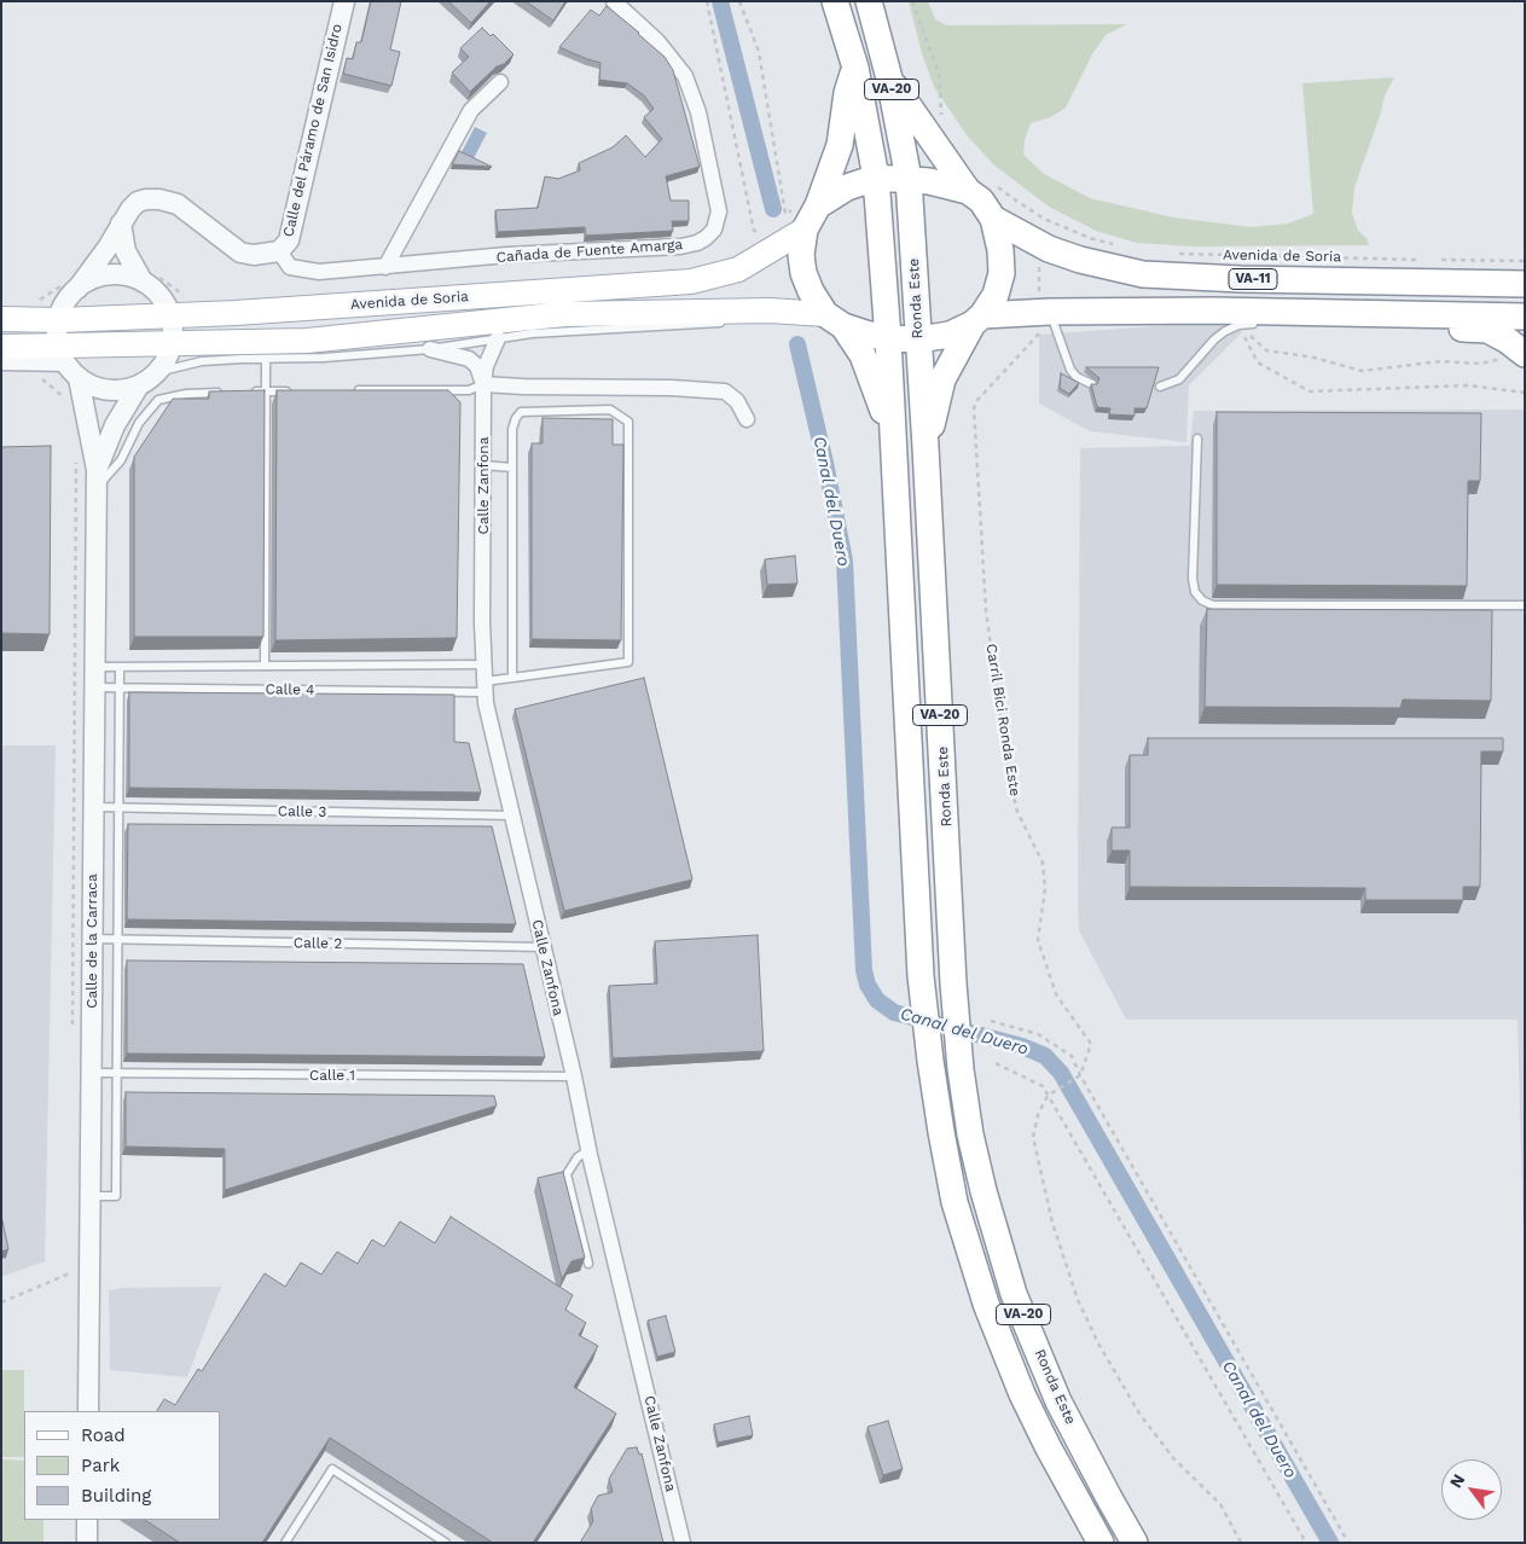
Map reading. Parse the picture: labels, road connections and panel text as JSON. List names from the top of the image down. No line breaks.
{"streets":{"highway":["VA-20","Avenida de Soria","VA-11","Ronda Este"],"street":["Calle del Páramo de San Isidro","Cañada de Fuente Amarga","Calle Zanfona","Calle de la Carraca"],"lane":["Calle 4","Calle 3","Calle 2","Calle 1"],"path":["Carril Bici Ronda Este"]},"crossings":[["Calle del Páramo de San Isidro","Cañada de Fuente Amarga"],["Calle del Páramo de San Isidro","Avenida de Soria"],["Calle del Páramo de San Isidro","Calle de la Carraca"],["Avenida de Soria","VA-11"],["Avenida de Soria","Calle de la Carraca"],["VA-11","Ronda Este"],["VA-11","Carril Bici Ronda Este"],["Calle Zanfona","Calle 4"],["Calle Zanfona","Calle 3"],["Calle Zanfona","Calle 2"],["Calle Zanfona","Calle 1"],["Calle 4","Calle de la Carraca"],["Calle 3","Calle de la Carraca"],["Calle de la Carraca","Calle 2"],["Calle de la Carraca","Calle 1"]],"water":["Canal del Duero"],"legend":["Road","Park","Building"],"north":"top left"}
